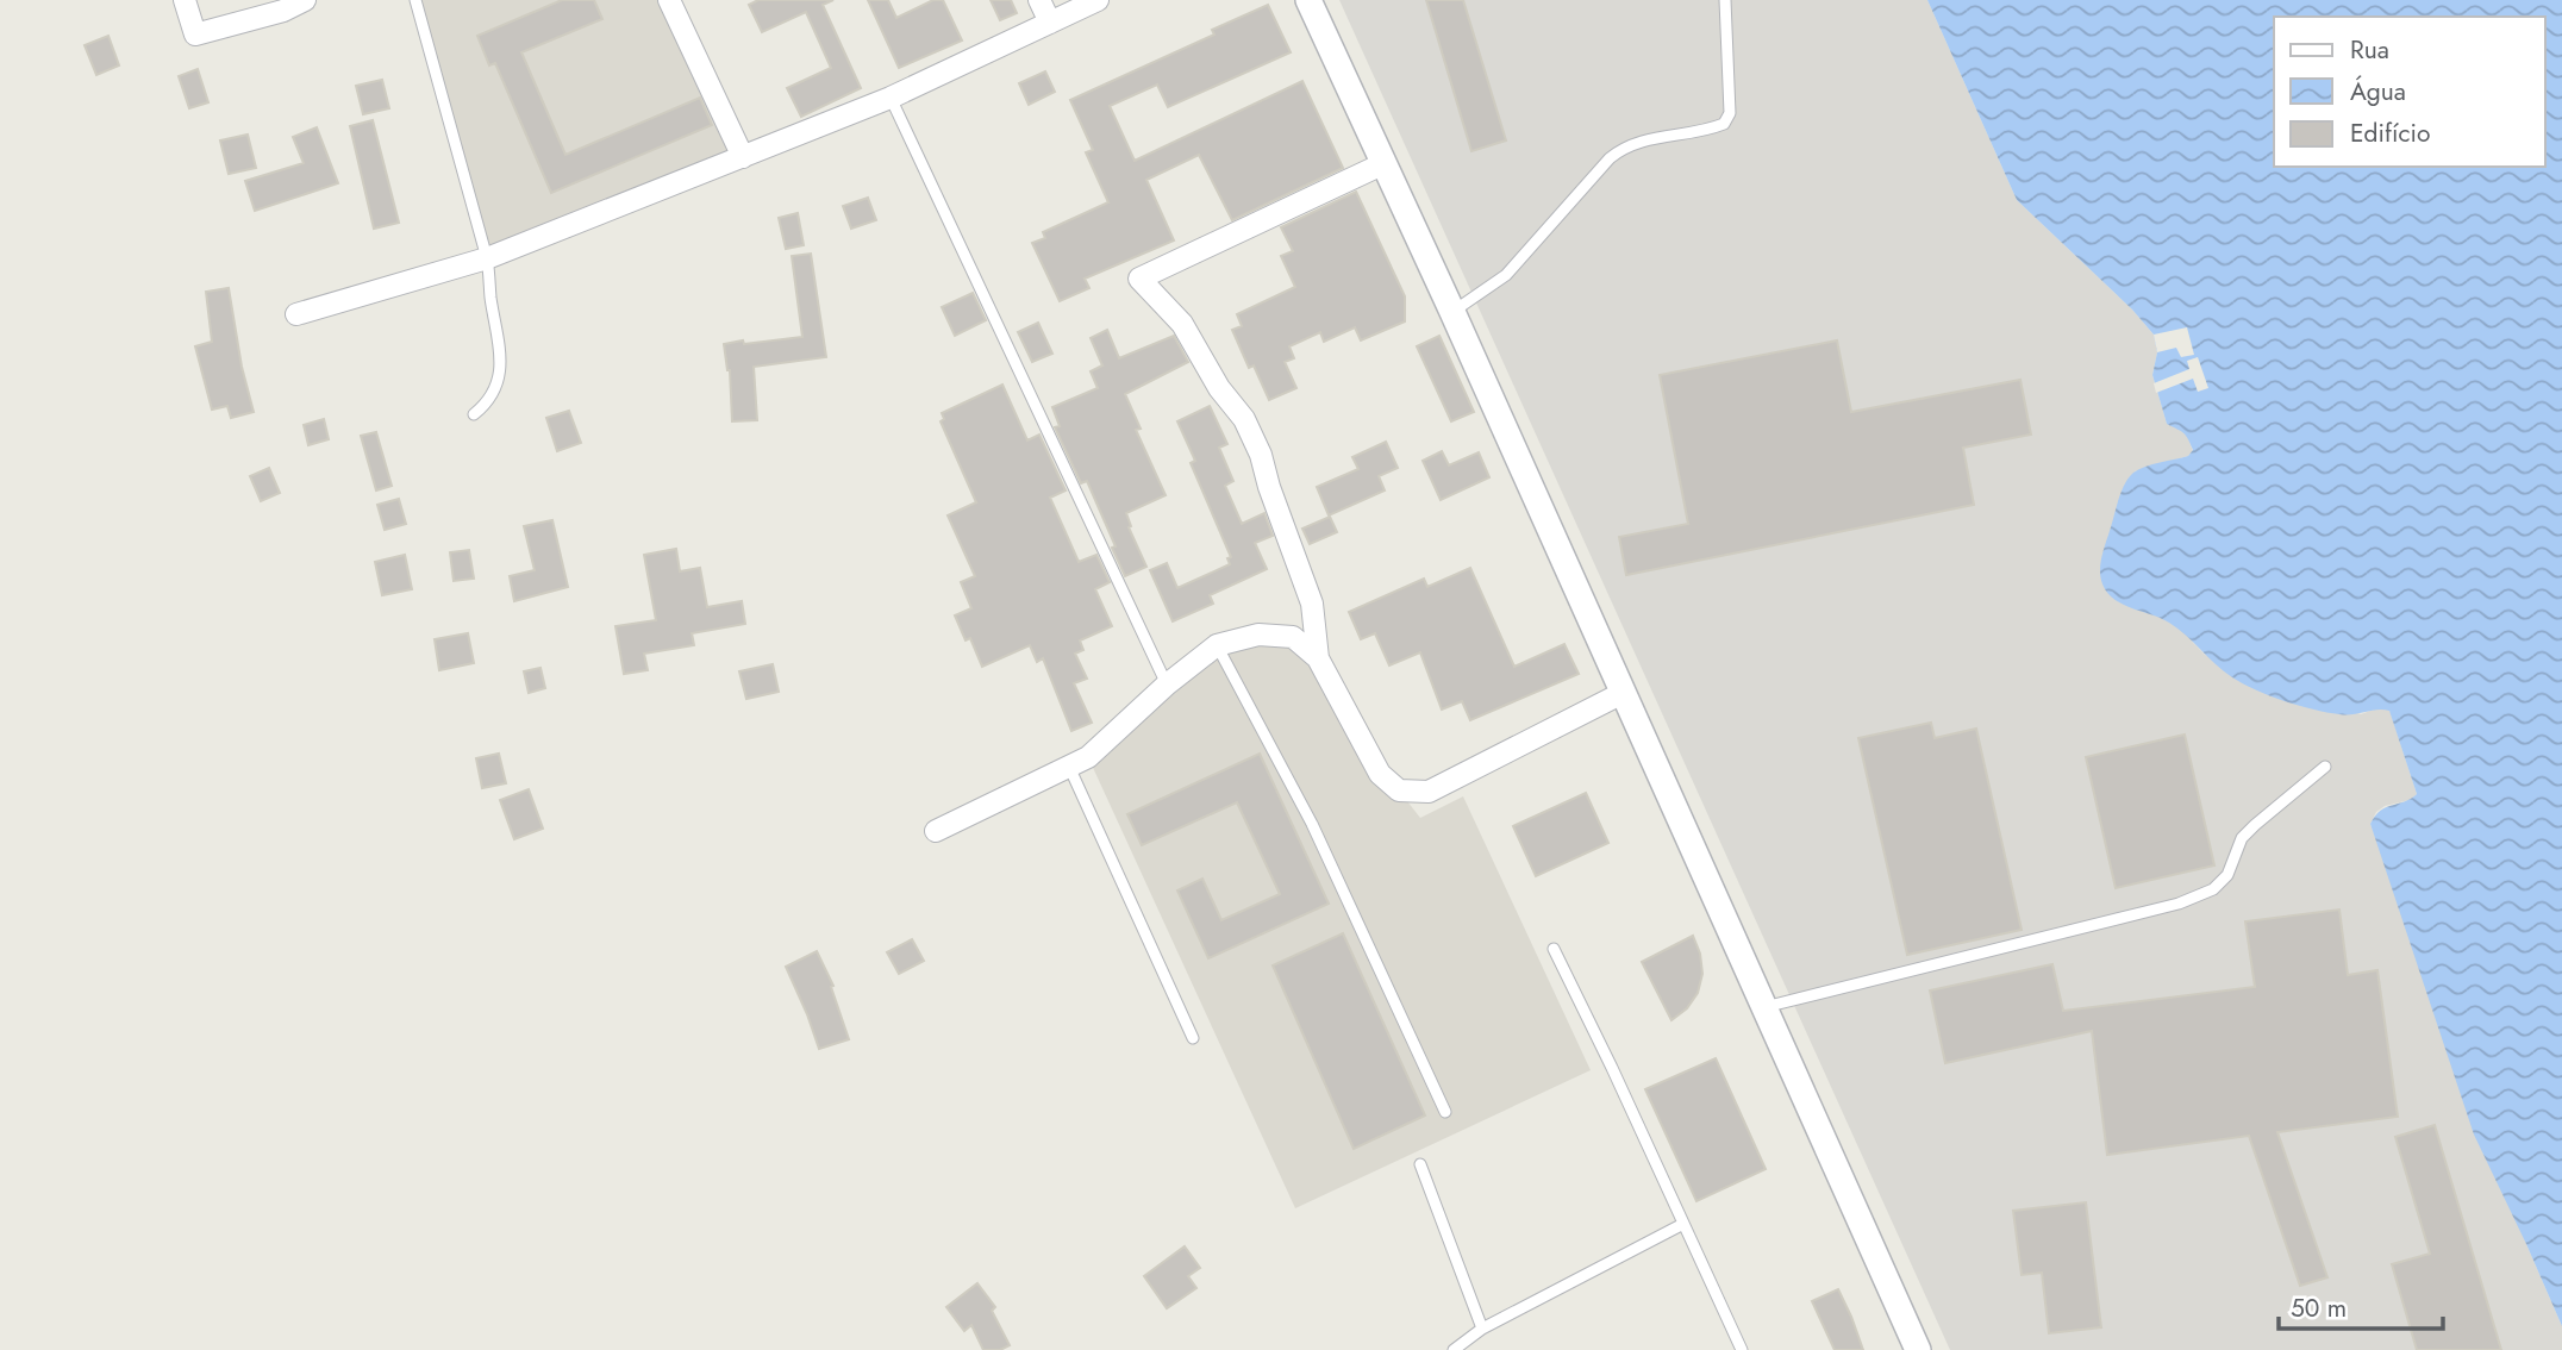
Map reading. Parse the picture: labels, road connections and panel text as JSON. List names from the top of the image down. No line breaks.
{"legend":["Rua","Água","Edifício"],"scale_bar":"50 m"}
